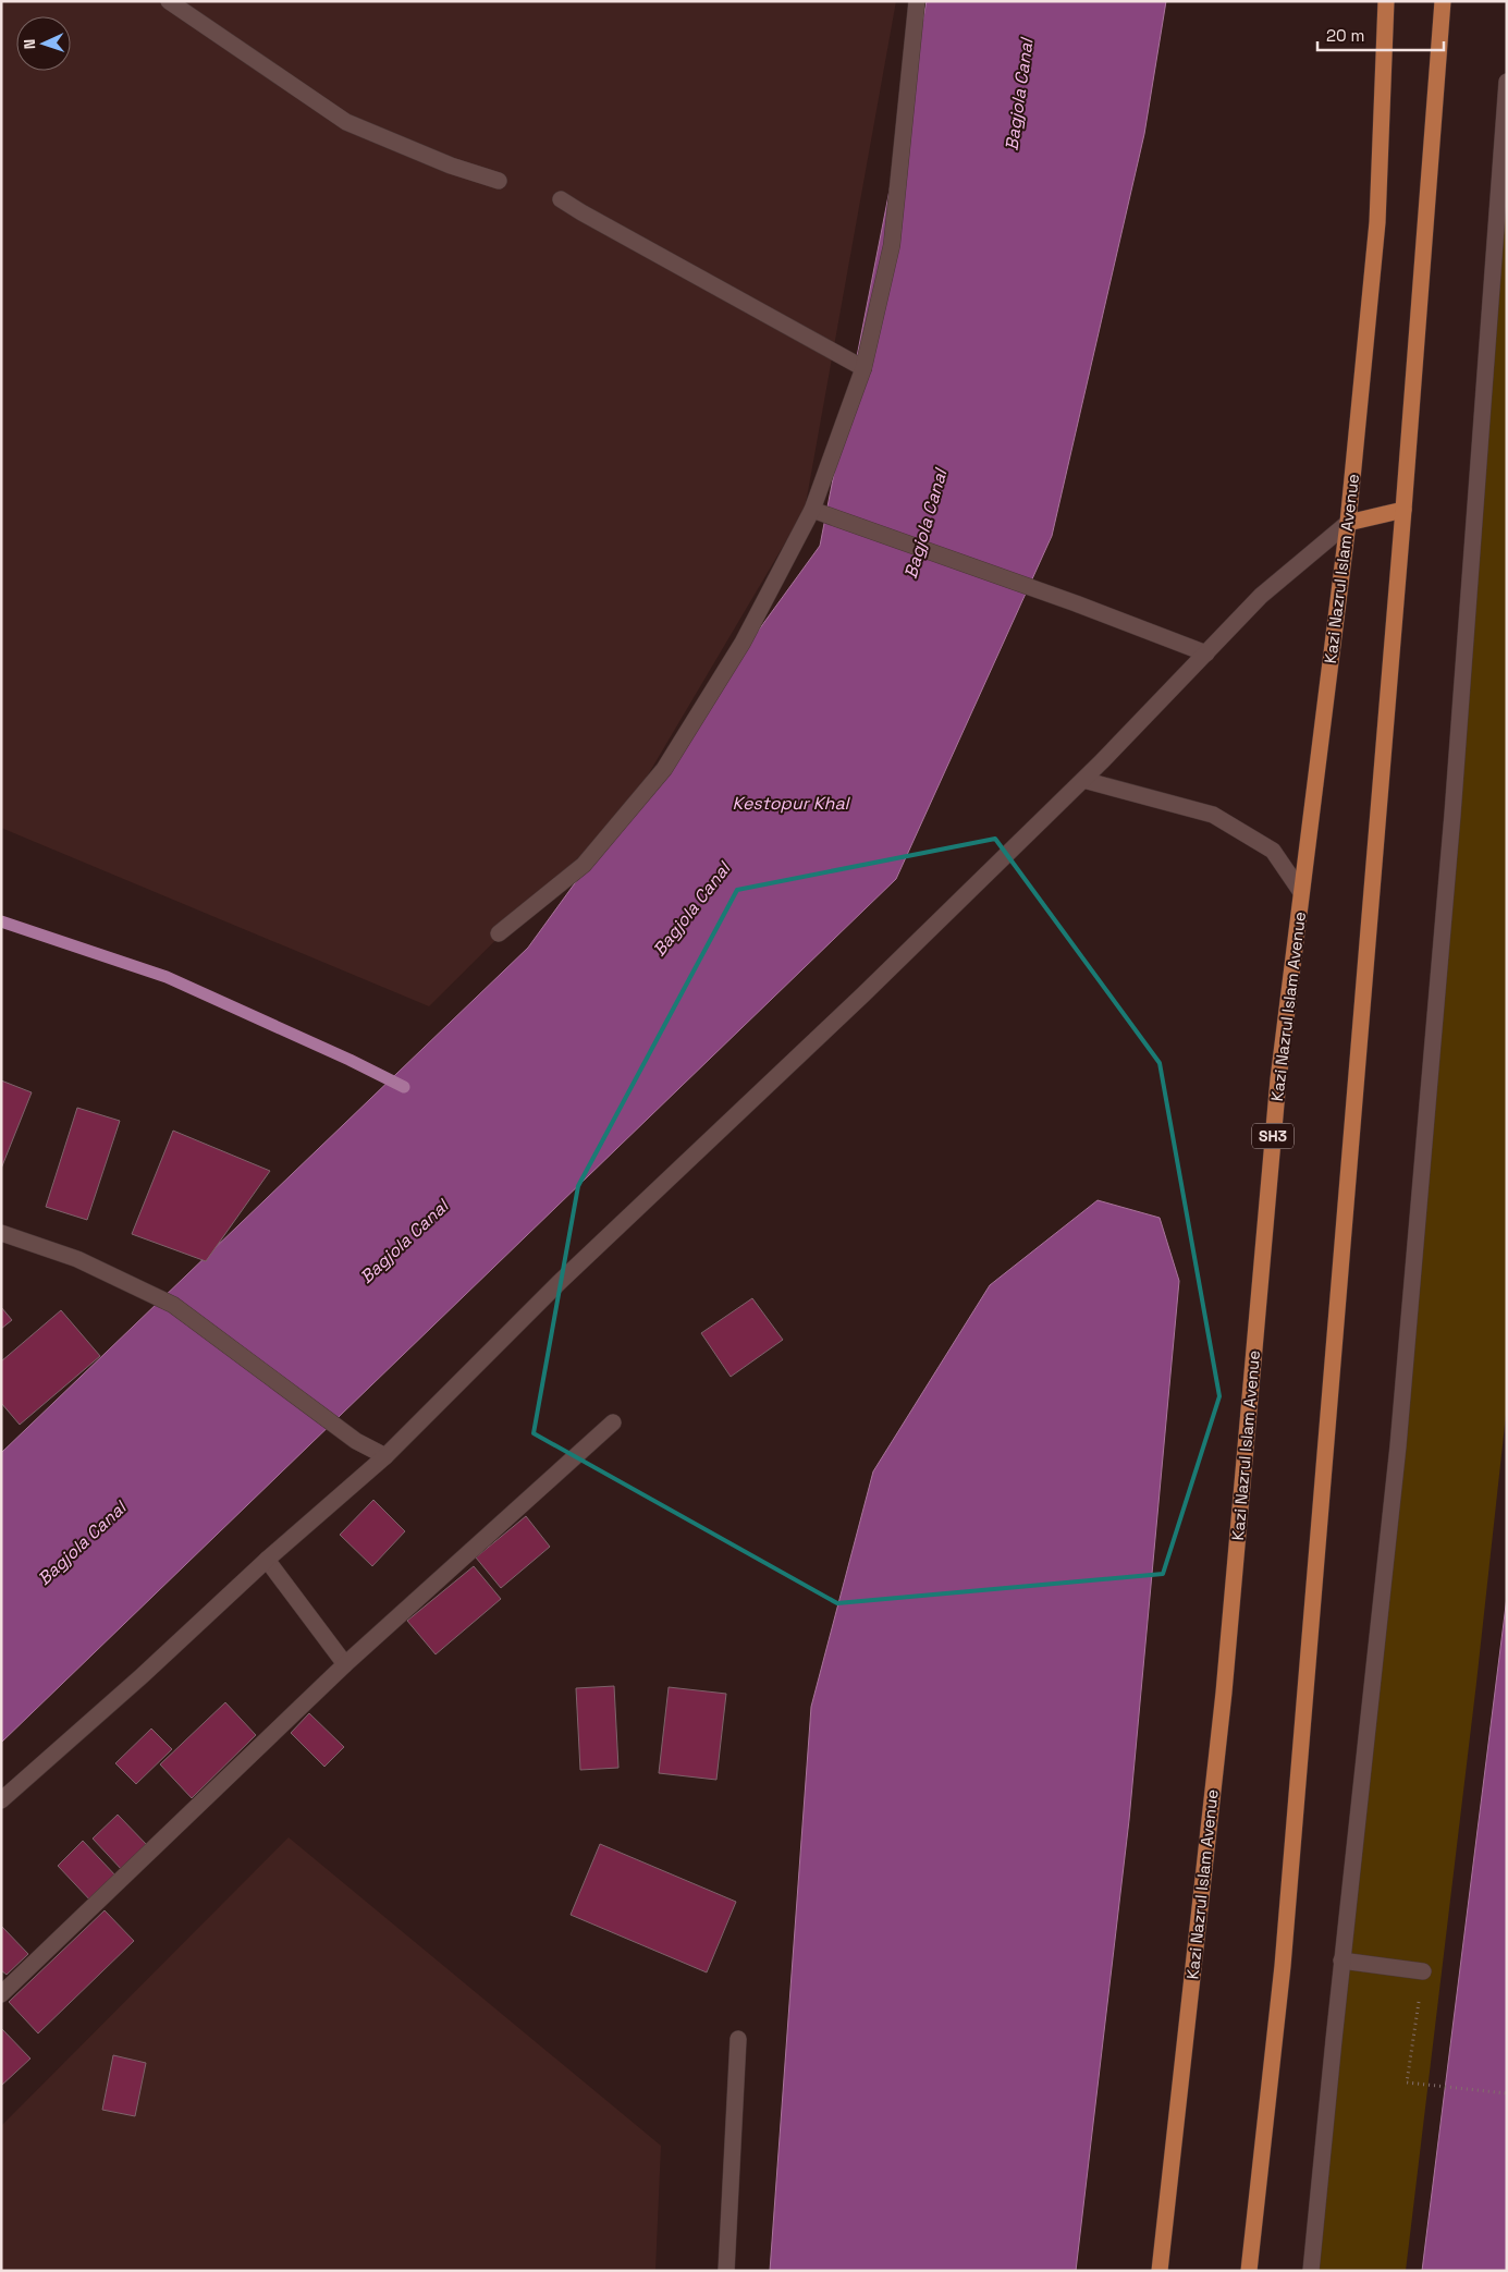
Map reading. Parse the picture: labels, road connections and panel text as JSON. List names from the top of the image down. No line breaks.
{"streets":{"main road":["Kazi Nazrul Islam Avenue","SH3"]},"water":["Bagjola Canal","Kestopur Khal"],"scale_bar":"20 m","north":"left"}
